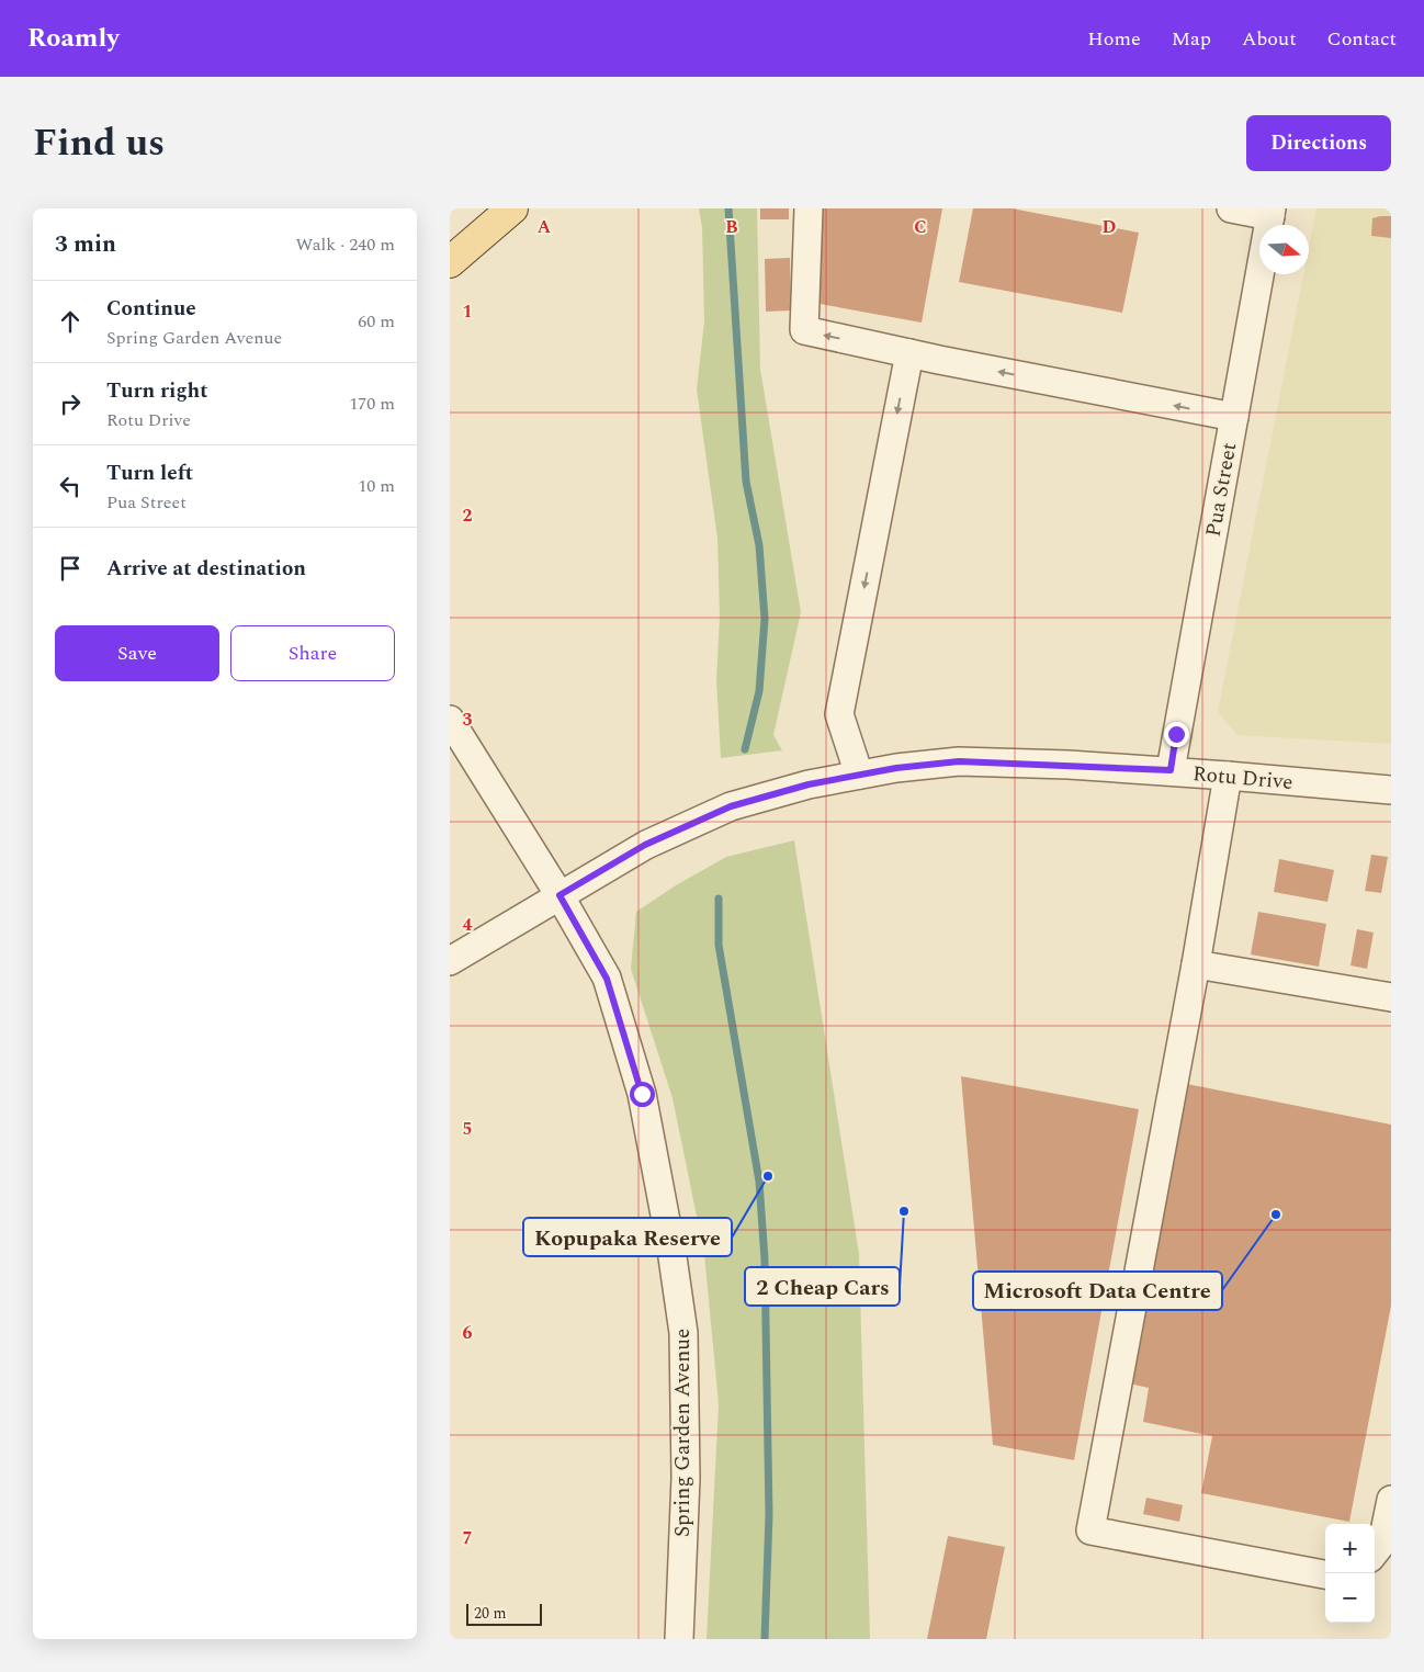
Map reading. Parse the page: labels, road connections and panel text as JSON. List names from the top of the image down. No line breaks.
{"streets":{"street":["Pua Street","Rotu Drive","Spring Garden Avenue"]},"crossings":[["Pua Street","Rotu Drive"],["Rotu Drive","Spring Garden Avenue"]],"places":["Kopupaka Reserve","2 Cheap Cars","Microsoft Data Centre"],"scale_bar":"20 m","north":"right","page":{"header":"Roamly","nav":["Home","Map","About","Contact"],"title":"Find us","buttons":["Directions",["Save","Share"]],"heading":["3 min","Walk · 240 m"],"list":[["Continue","Spring Garden Avenue","60 m"],["Turn right","Rotu Drive","170 m"],["Turn left","Pua Street","10 m"],"Arrive at destination"],"map_buttons":["+","−"],"scale":"20 m"},"grid":{"columns":["A","B","C","D"],"rows":["1","2","3","4","5","6","7"]}}
